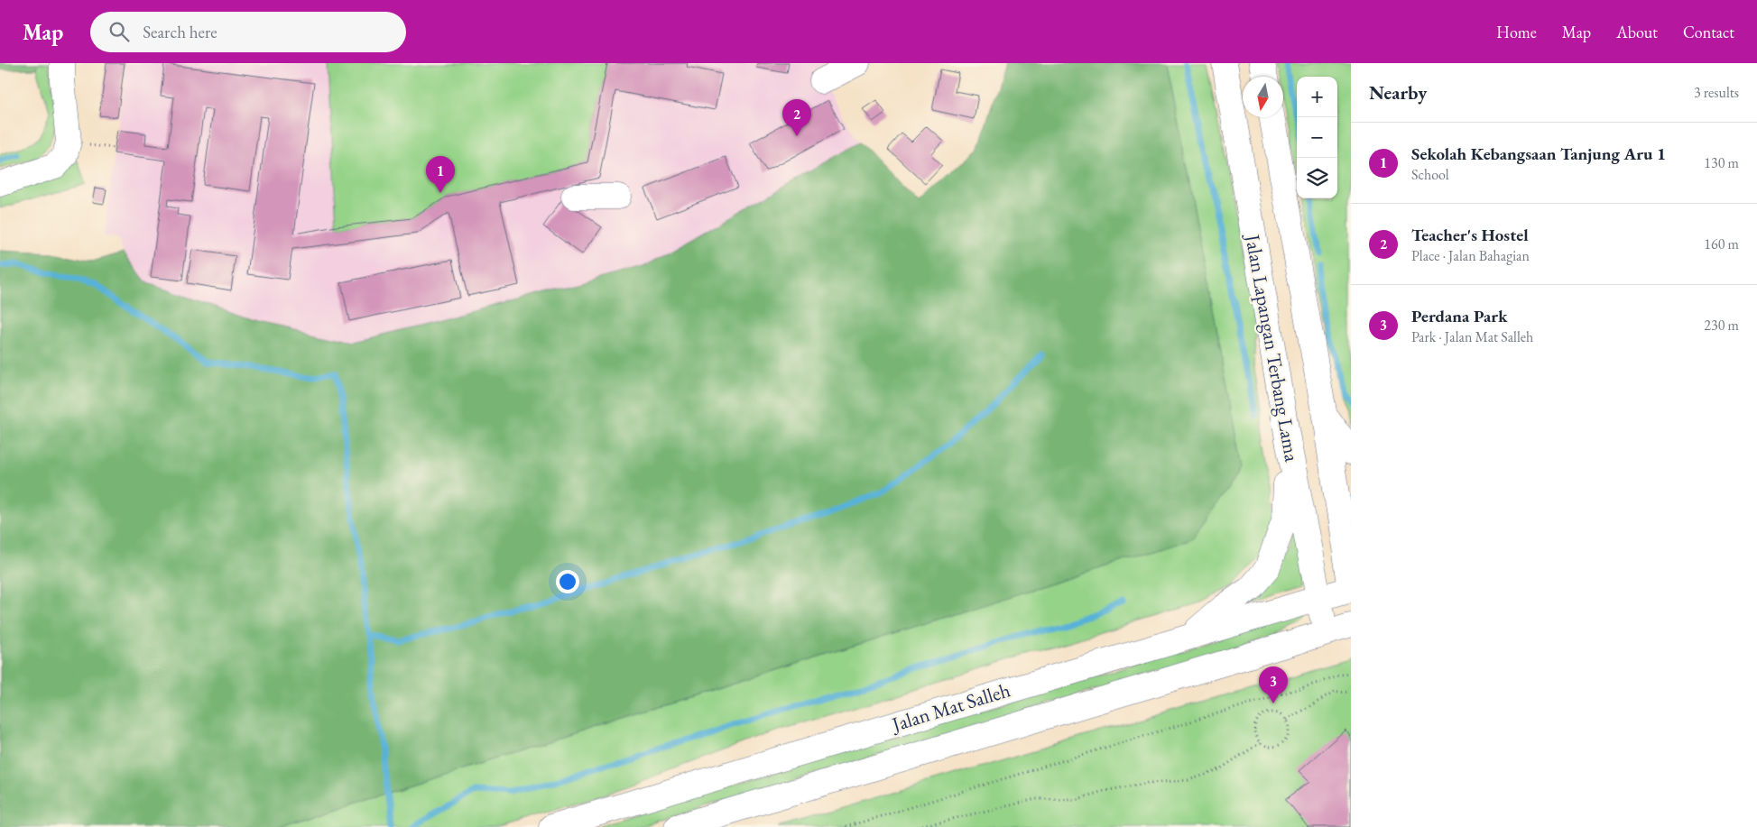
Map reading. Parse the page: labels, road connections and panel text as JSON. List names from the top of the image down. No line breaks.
{"streets":{"main road":["Jalan Lapangan Terbang Lama","Jalan Mat Salleh"]},"crossings":[["Jalan Lapangan Terbang Lama","Jalan Mat Salleh"]],"north":"bottom","page":{"header":"Map","search":"Search here","nav":["Home","Map","About","Contact"],"heading":["Nearby","3 results"],"map_buttons":["+","−"],"pins":["2","1","3"],"list":[{"mark":"1","name":"Sekolah Kebangsaan Tanjung Aru 1","note":"School","value":"130 m"},{"mark":"2","name":"Teacher's Hostel","note":"Place · Jalan Bahagian","value":"160 m"},{"mark":"3","name":"Perdana Park","note":"Park · Jalan Mat Salleh","value":"230 m"}]}}
